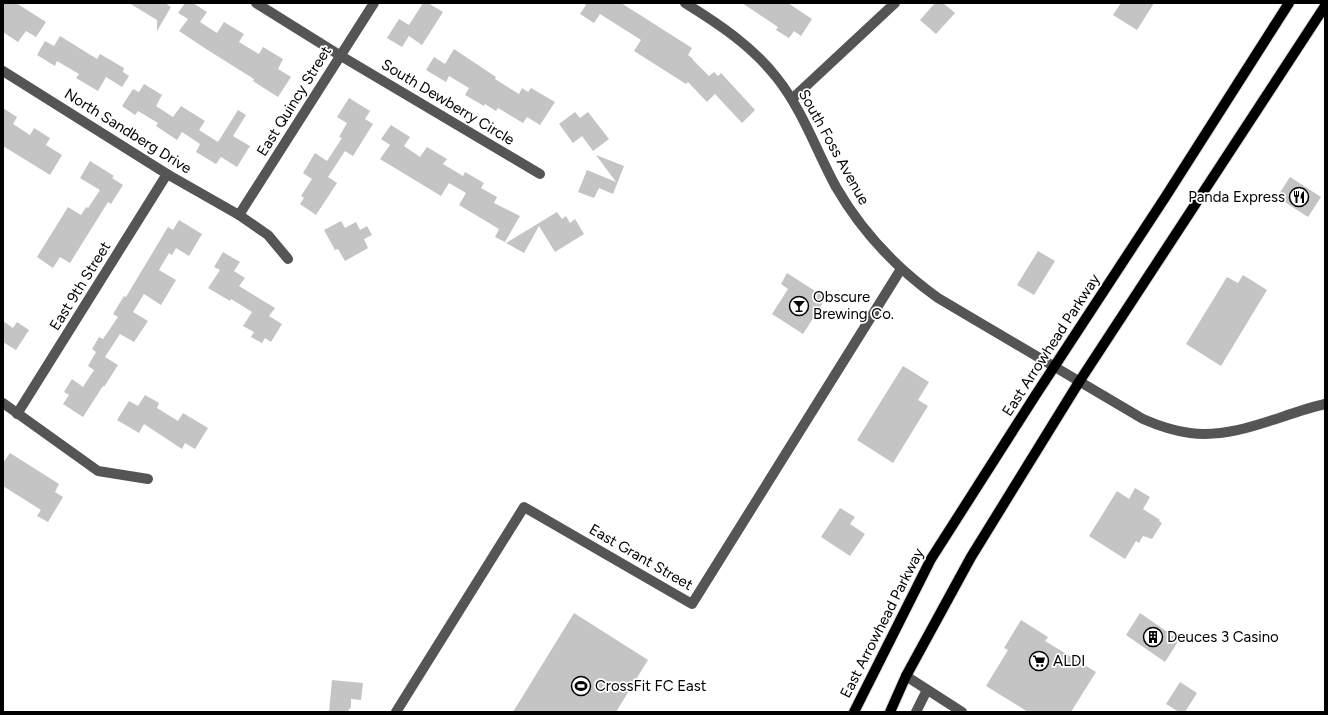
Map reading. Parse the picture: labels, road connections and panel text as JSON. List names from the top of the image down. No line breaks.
{"streets":{"main road":["East Arrowhead Parkway"],"street":["East Quincy Street","South Dewberry Circle","North Sandberg Drive","South Foss Avenue","East 9th Street","East Grant Street"]},"crossings":[["East Quincy Street","South Dewberry Circle"],["East Quincy Street","North Sandberg Drive"],["North Sandberg Drive","East 9th Street"],["South Foss Avenue","East Arrowhead Parkway"],["South Foss Avenue","East Grant Street"]],"places":{"restaurant":["Panda Express"],"bar":["Obscure Brewing Co."],"building":["Deuces 3 Casino"],"supermarket":["ALDI"],"sports":["CrossFit FC East"]}}
